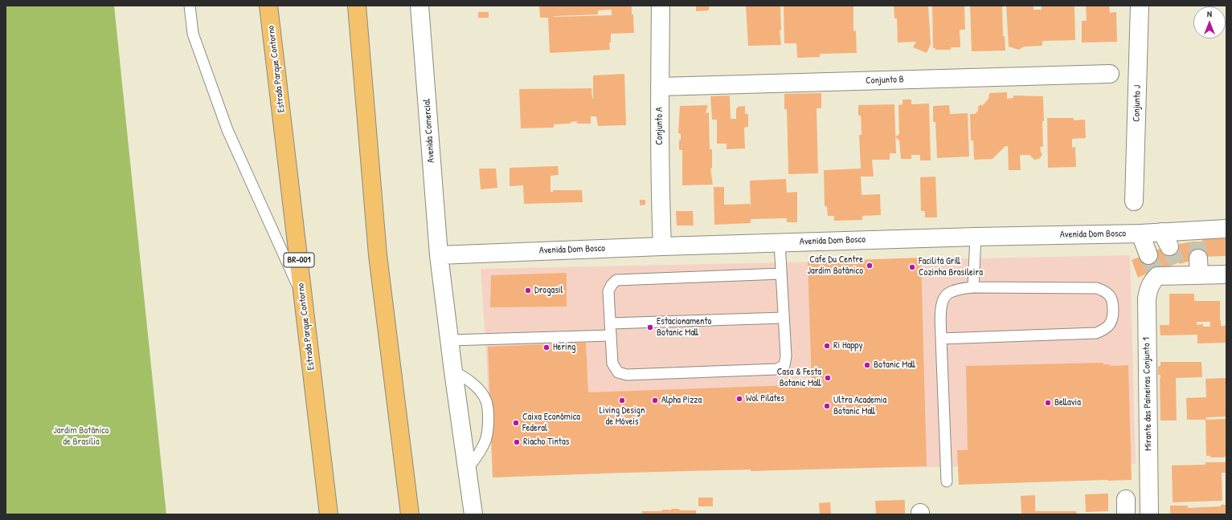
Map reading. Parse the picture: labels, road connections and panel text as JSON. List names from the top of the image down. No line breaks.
{"streets":{"highway":["Estrada Parque Contorno","BR-001"],"street":["Conjunto B","Conjunto J","Conjunto A","Avenida Comercial","Avenida Dom Bosco","Mirante das Paineiras Conjunto 1"]},"crossings":[["Conjunto B","Conjunto A"],["Conjunto A","Avenida Dom Bosco"],["Avenida Comercial","Avenida Dom Bosco"],["Avenida Dom Bosco","Mirante das Paineiras Conjunto 1"]],"parks":["Jardim Botânico de Brasília"],"places":["Cafe Du Centre Jardim Botânico","Facilitá Grill Cozinha Brasileira","Drogasil","Estacionamento Botanic Mall","Ri Happy","Hering","Botanic Mall","Casa & Festa Botanic Mall","Wol Pilates","Living Design de Móveis","Alpha Pizza","Bellavia","Ultra Academia Botanic Mall","Caixa Econômica Federal","Riacho Tintas"],"north":"top"}
